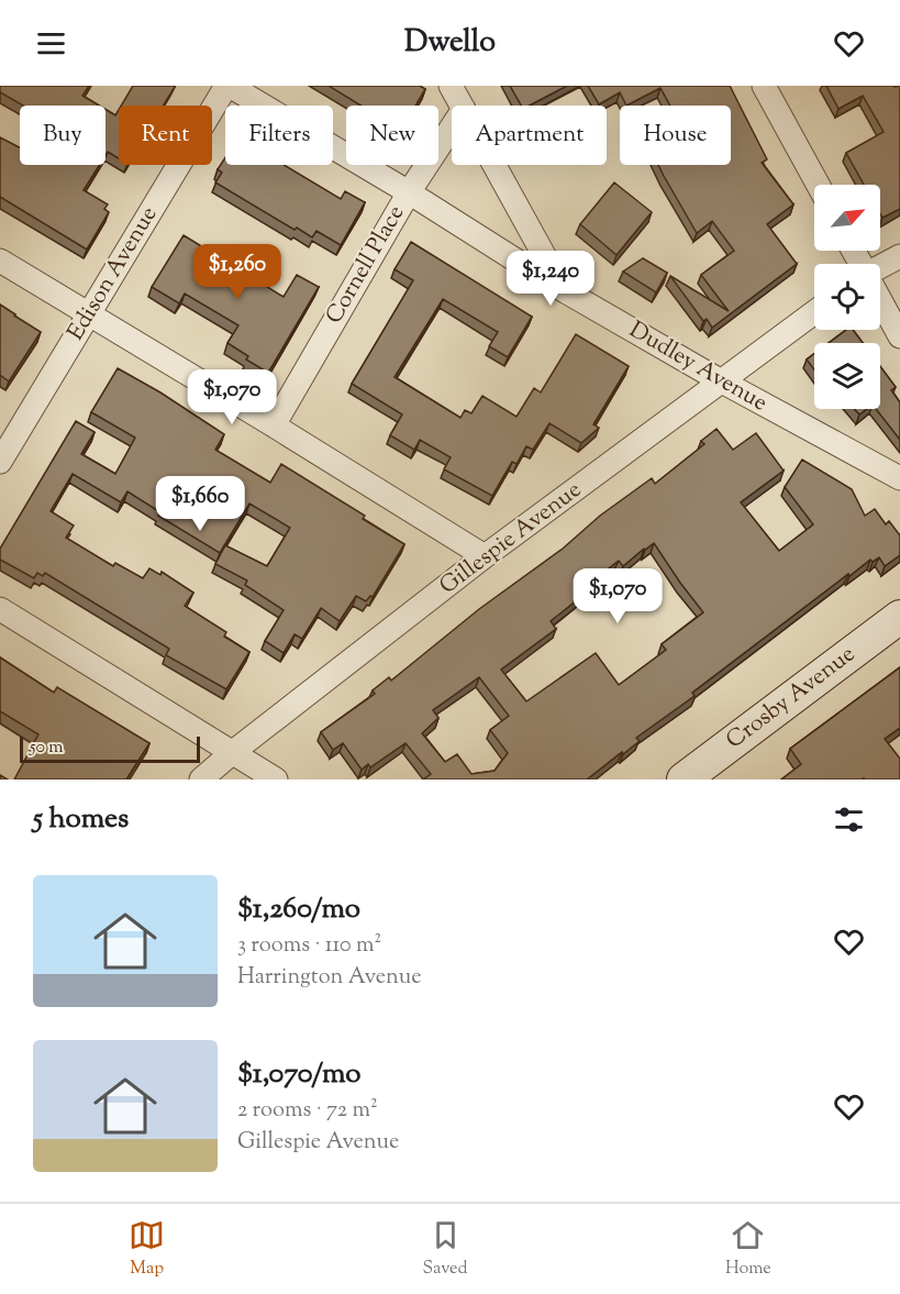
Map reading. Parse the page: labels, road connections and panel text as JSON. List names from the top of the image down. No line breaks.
{"streets":{"street":["Cornell Place","Edison Avenue","Dudley Avenue","Gillespie Avenue","Crosby Avenue"]},"crossings":[["Cornell Place","Dudley Avenue"],["Edison Avenue","Dudley Avenue"],["Dudley Avenue","Gillespie Avenue"]],"scale_bar":"50 m","north":"top right","page":{"header":"Dwello","chip":["Buy","Rent","Filters","New","Apartment","House"],"price":["$1,260","$1,240","$1,070","$1,660","$1,070"],"scale":"50 m","heading":"5 homes","list":[{"name":"$1,260/mo","note":"3 rooms · 110 m² · Harrington Avenue"},{"name":"$1,070/mo","note":"2 rooms · 72 m² · Gillespie Avenue"}],"tabs":["Map","Saved","Home"]}}
